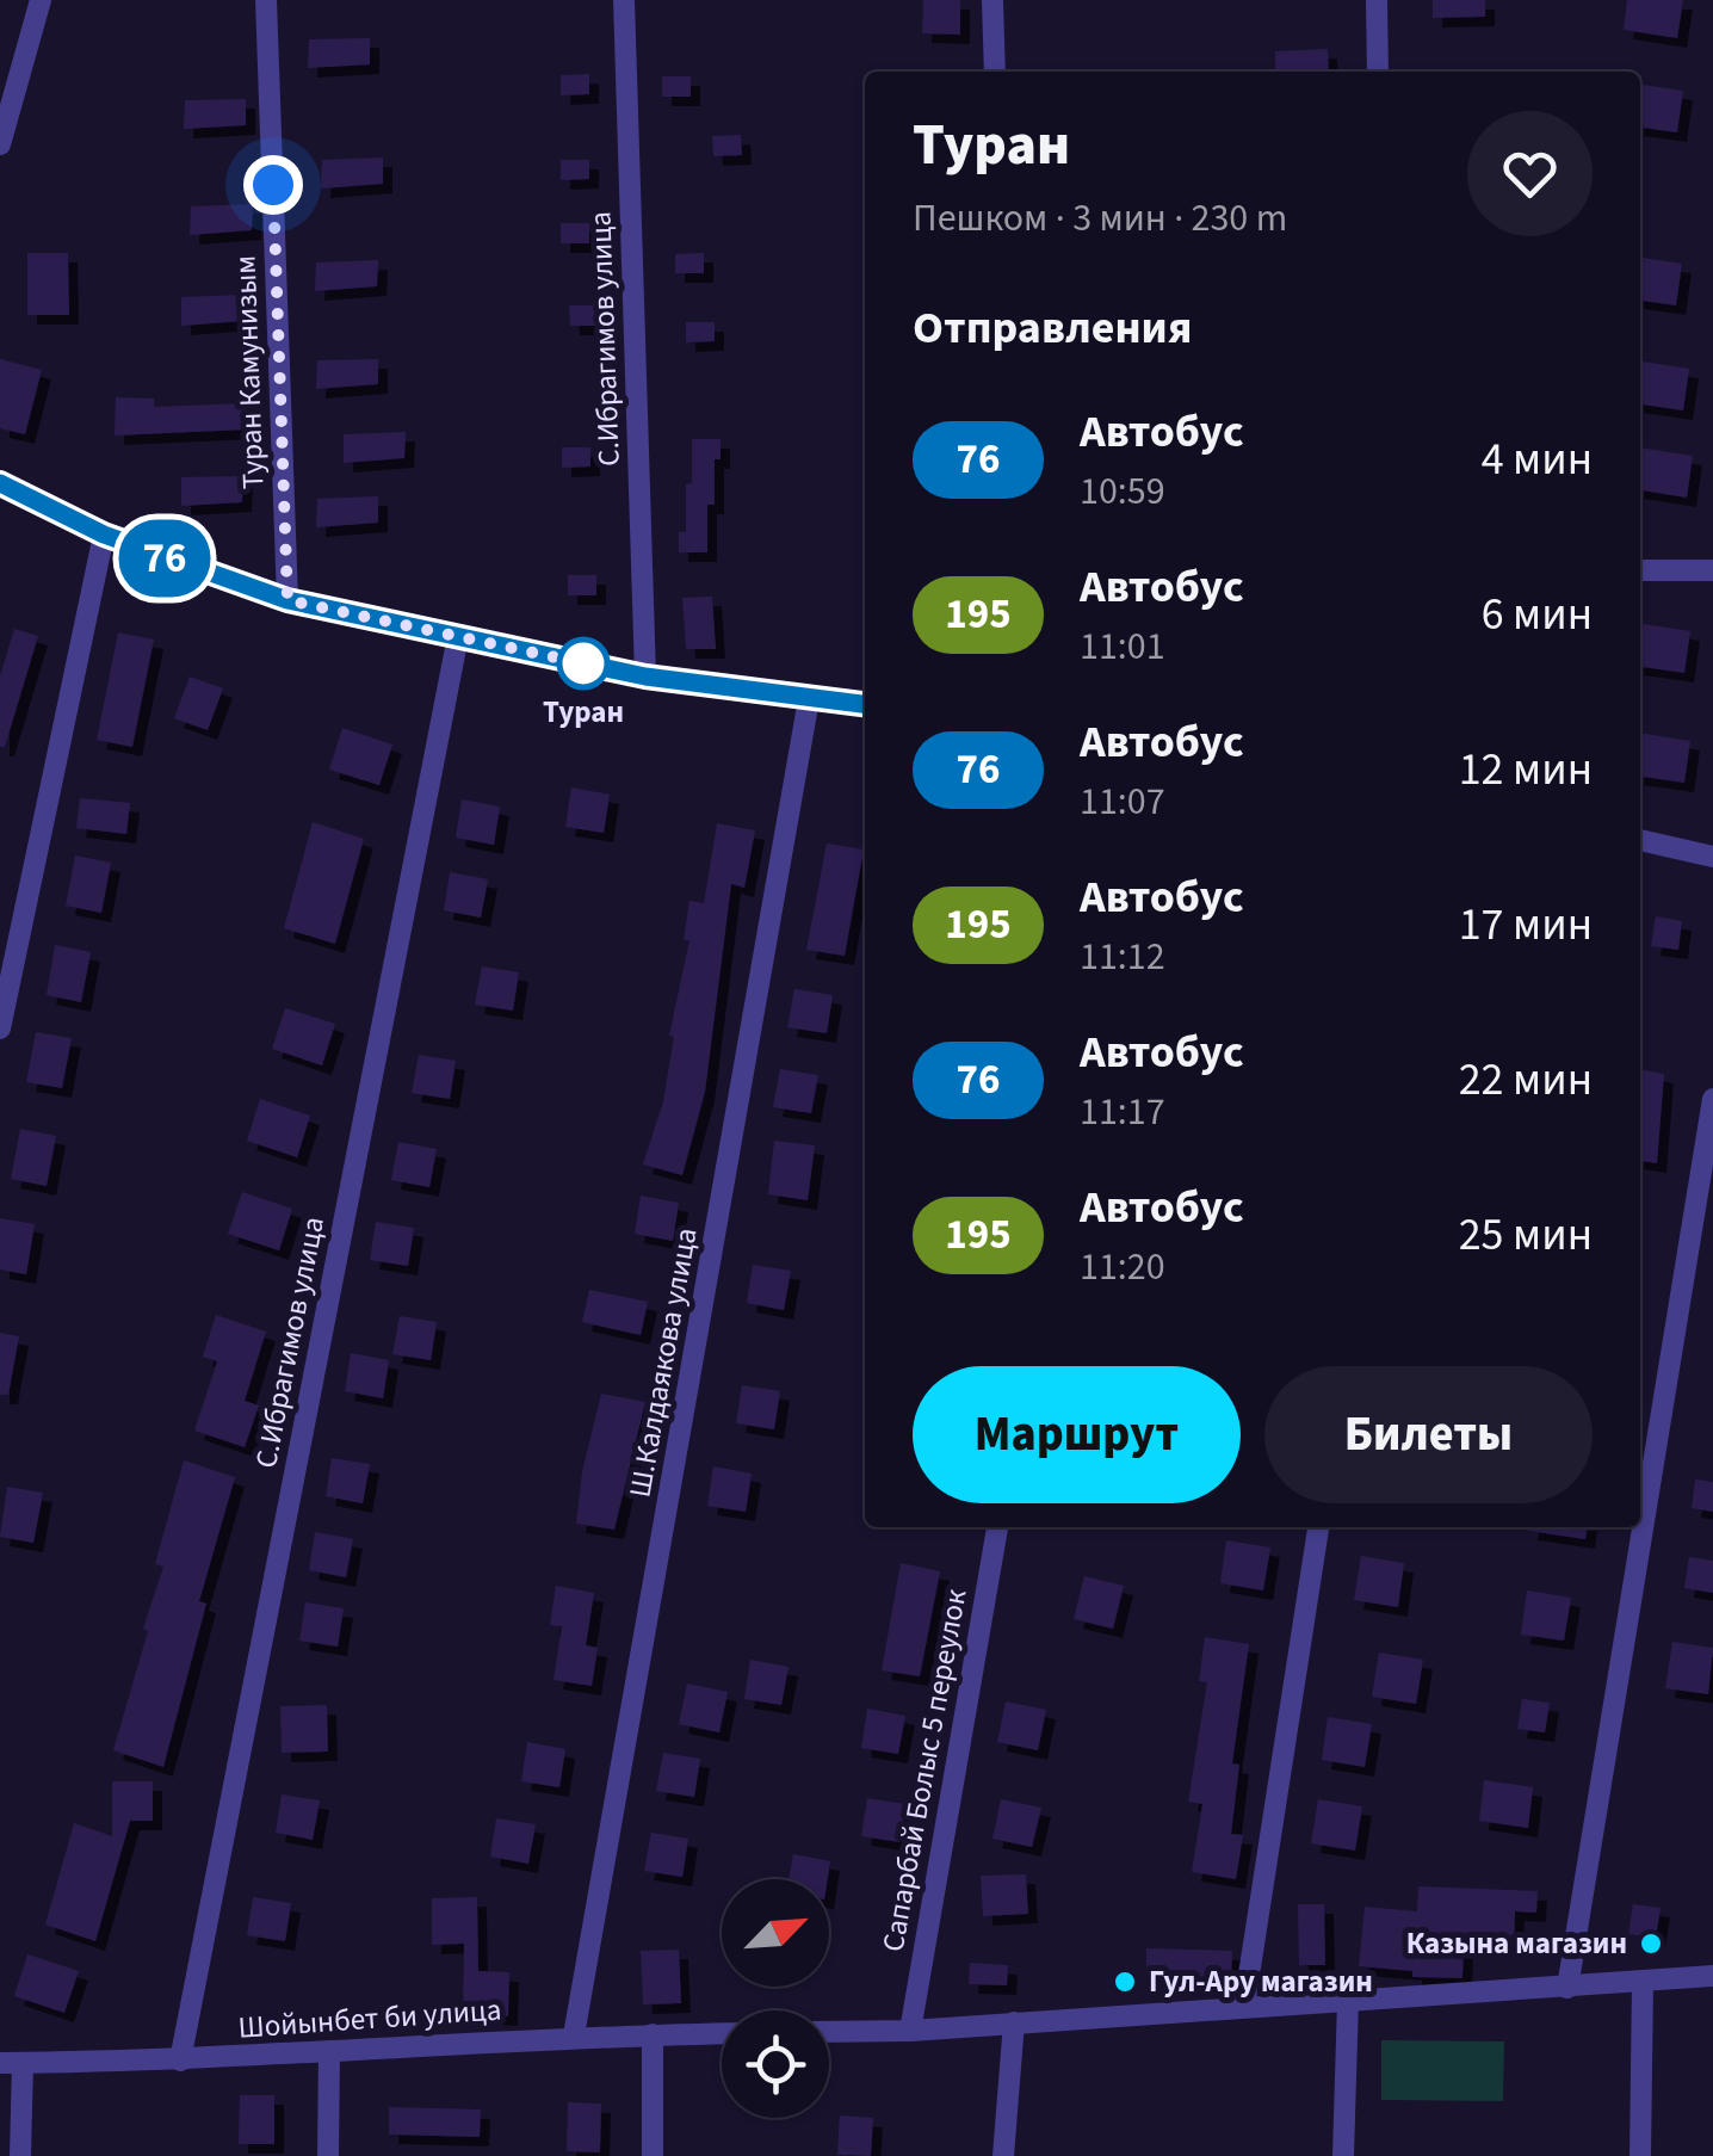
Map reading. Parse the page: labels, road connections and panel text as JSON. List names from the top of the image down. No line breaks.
{"streets":{"street":["С.Ибрагимов улица","Туран Камунизым","Ш.Калдаякова улица","Сапарбай Болыс 5 переулок","Шойынбет би улица"]},"crossings":[["С.Ибрагимов улица","Шойынбет би улица"],["Ш.Калдаякова улица","Шойынбет би улица"]],"places":["Туран","Казына магазин","Гул-Ару магазин"],"lines":["bus line 76"],"north":"top right","page":{"on_map":"76","heading":[["Туран","Пешком · 3 мин · 230 m"],"Отправления"],"list":[{"mark":"76","name":"Автобус","note":"10:59","value":"4 мин"},{"mark":"195","name":"Автобус","note":"11:01","value":"6 мин"},{"mark":"76","name":"Автобус","note":"11:07","value":"12 мин"},{"mark":"195","name":"Автобус","note":"11:12","value":"17 мин"},{"mark":"76","name":"Автобус","note":"11:17","value":"22 мин"},{"mark":"195","name":"Автобус","note":"11:20","value":"25 мин"}],"buttons":["Маршрут","Билеты"]}}
